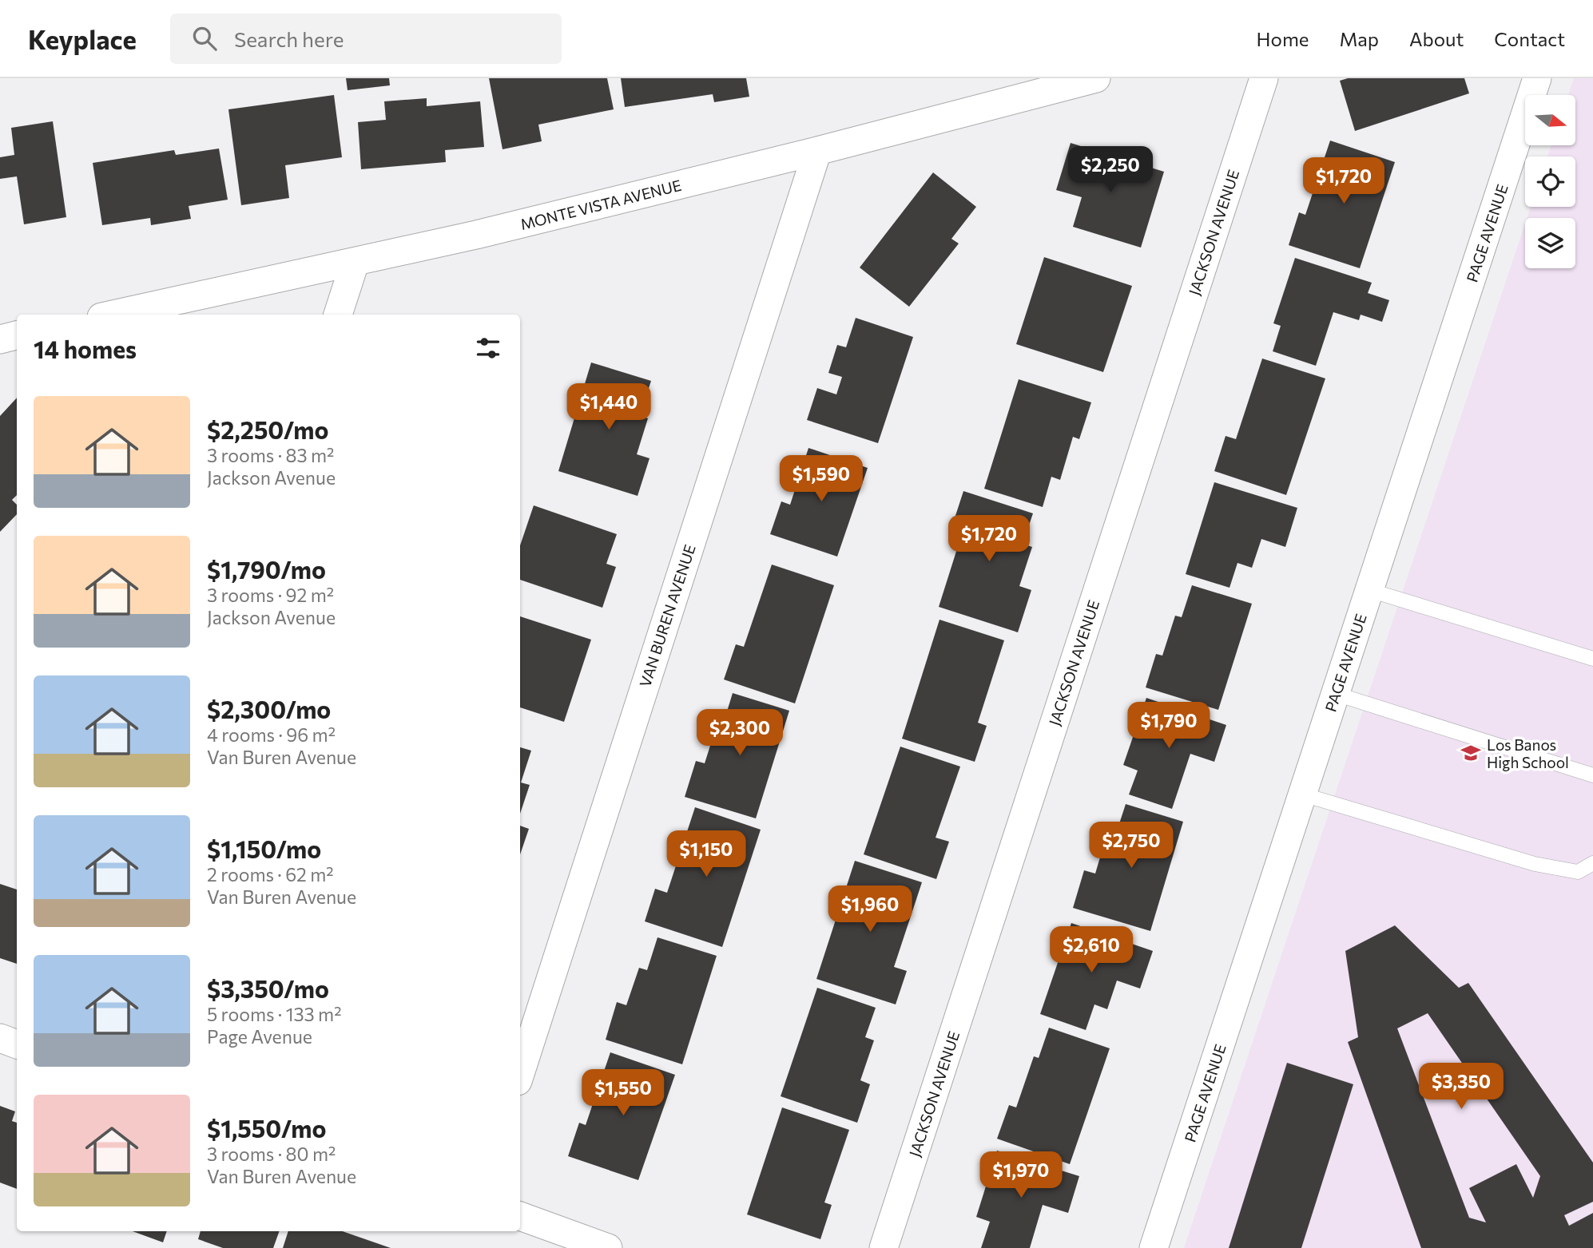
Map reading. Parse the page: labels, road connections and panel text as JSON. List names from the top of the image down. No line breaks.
{"streets":{"street":["MONTE VISTA AVENUE","JACKSON AVENUE","PAGE AVENUE","VAN BUREN AVENUE"]},"crossings":[["MONTE VISTA AVENUE","VAN BUREN AVENUE"]],"places":{"school or university":["Los Banos High School"]},"north":"right","page":{"header":"Keyplace","search":"Search here","nav":["Home","Map","About","Contact"],"price":["$2,250","$1,720","$1,440","$1,590","$1,720","$1,790","$2,300","$2,750","$1,150","$1,960","$2,610","$3,350","$1,550","$1,970"],"heading":"14 homes","list":[{"name":"$2,250/mo","note":"3 rooms · 83 m² · Jackson Avenue"},{"name":"$1,790/mo","note":"3 rooms · 92 m² · Jackson Avenue"},{"name":"$2,300/mo","note":"4 rooms · 96 m² · Van Buren Avenue"},{"name":"$1,150/mo","note":"2 rooms · 62 m² · Van Buren Avenue"},{"name":"$3,350/mo","note":"5 rooms · 133 m² · Page Avenue"},{"name":"$1,550/mo","note":"3 rooms · 80 m² · Van Buren Avenue"}]}}
